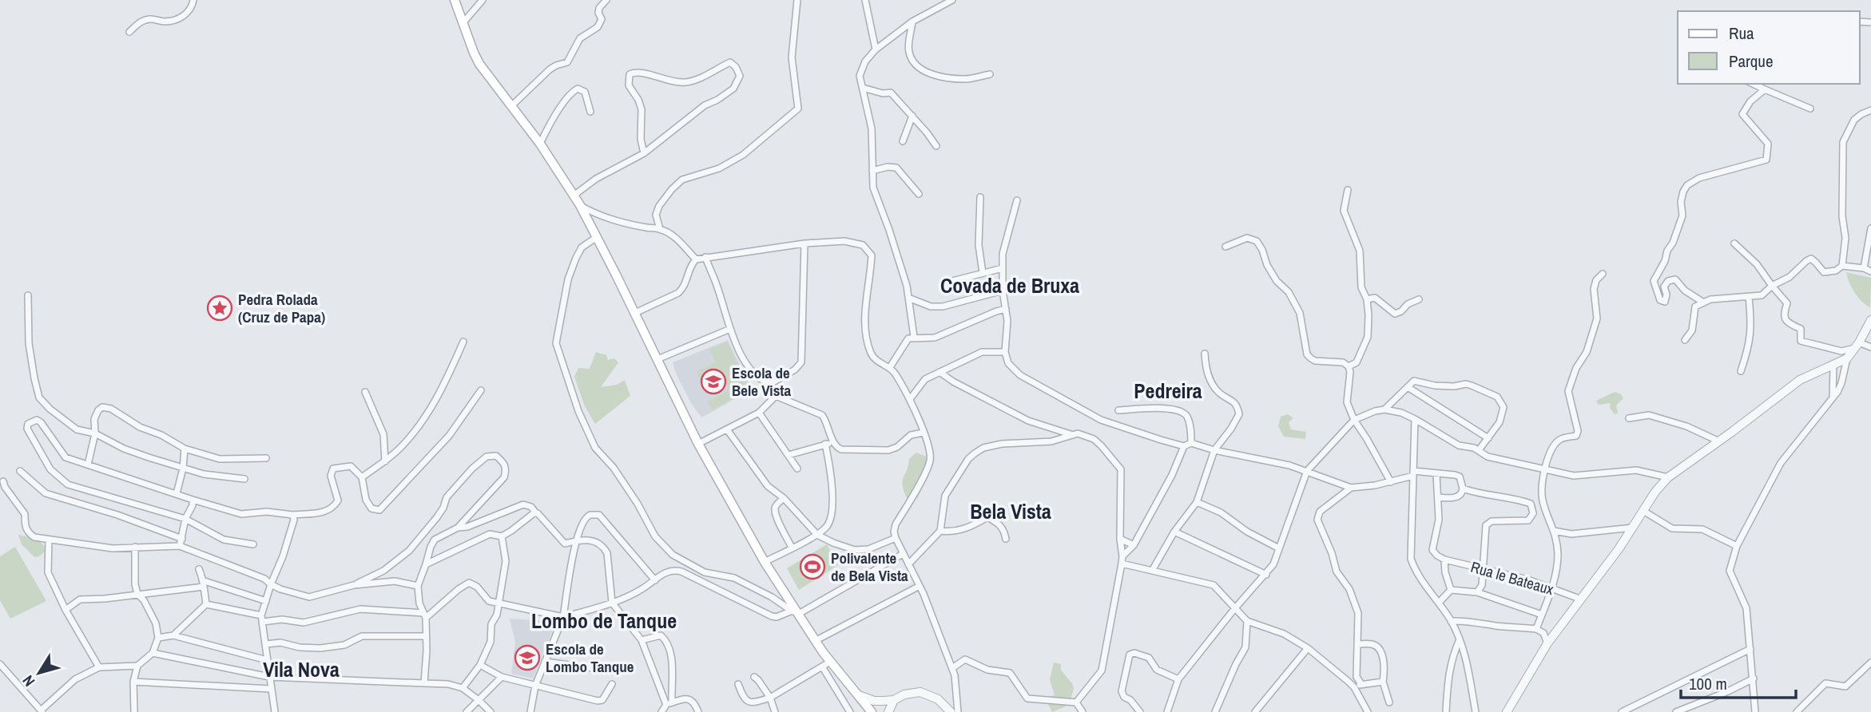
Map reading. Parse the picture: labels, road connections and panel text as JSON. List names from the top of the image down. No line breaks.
{"streets":{"street":["Rua le Bateaux"]},"districts":["Covada de Bruxa","Pedreira","Bela Vista","Lombo de Tanque","Vila Nova"],"places":{"place":["Pedra Rolada (Cruz de Papa)"],"school or university":["Escola de Bele Vista","Escola de Lombo Tanque"],"sports":["Polivalente de Bela Vista"]},"legend":["Rua","Parque"],"scale_bar":"100 m","north":"bottom left"}
